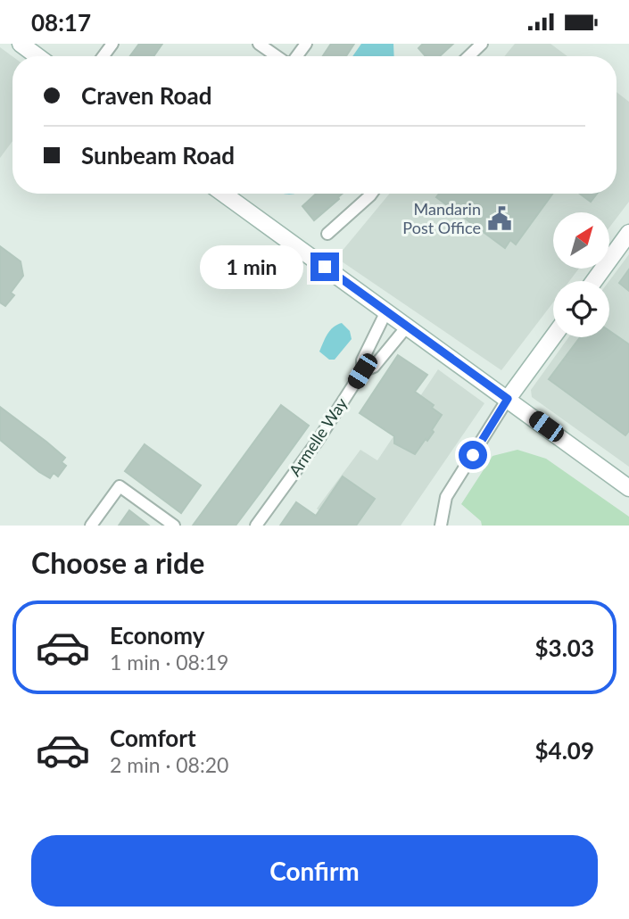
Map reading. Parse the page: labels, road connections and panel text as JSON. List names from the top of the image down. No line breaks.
{"streets":{"street":["Armelle Way"]},"places":{"public building":["Mandarin Post Office"]},"north":"top right","page":{"status":"08:17","banner":["Craven Road","Sunbeam Road"],"bubble":"1 min","heading":"Choose a ride","list":[{"name":"Economy","note":"1 min · 08:19","value":"$3.03"},{"name":"Comfort","note":"2 min · 08:20","value":"$4.09"}],"buttons":"Confirm"}}
